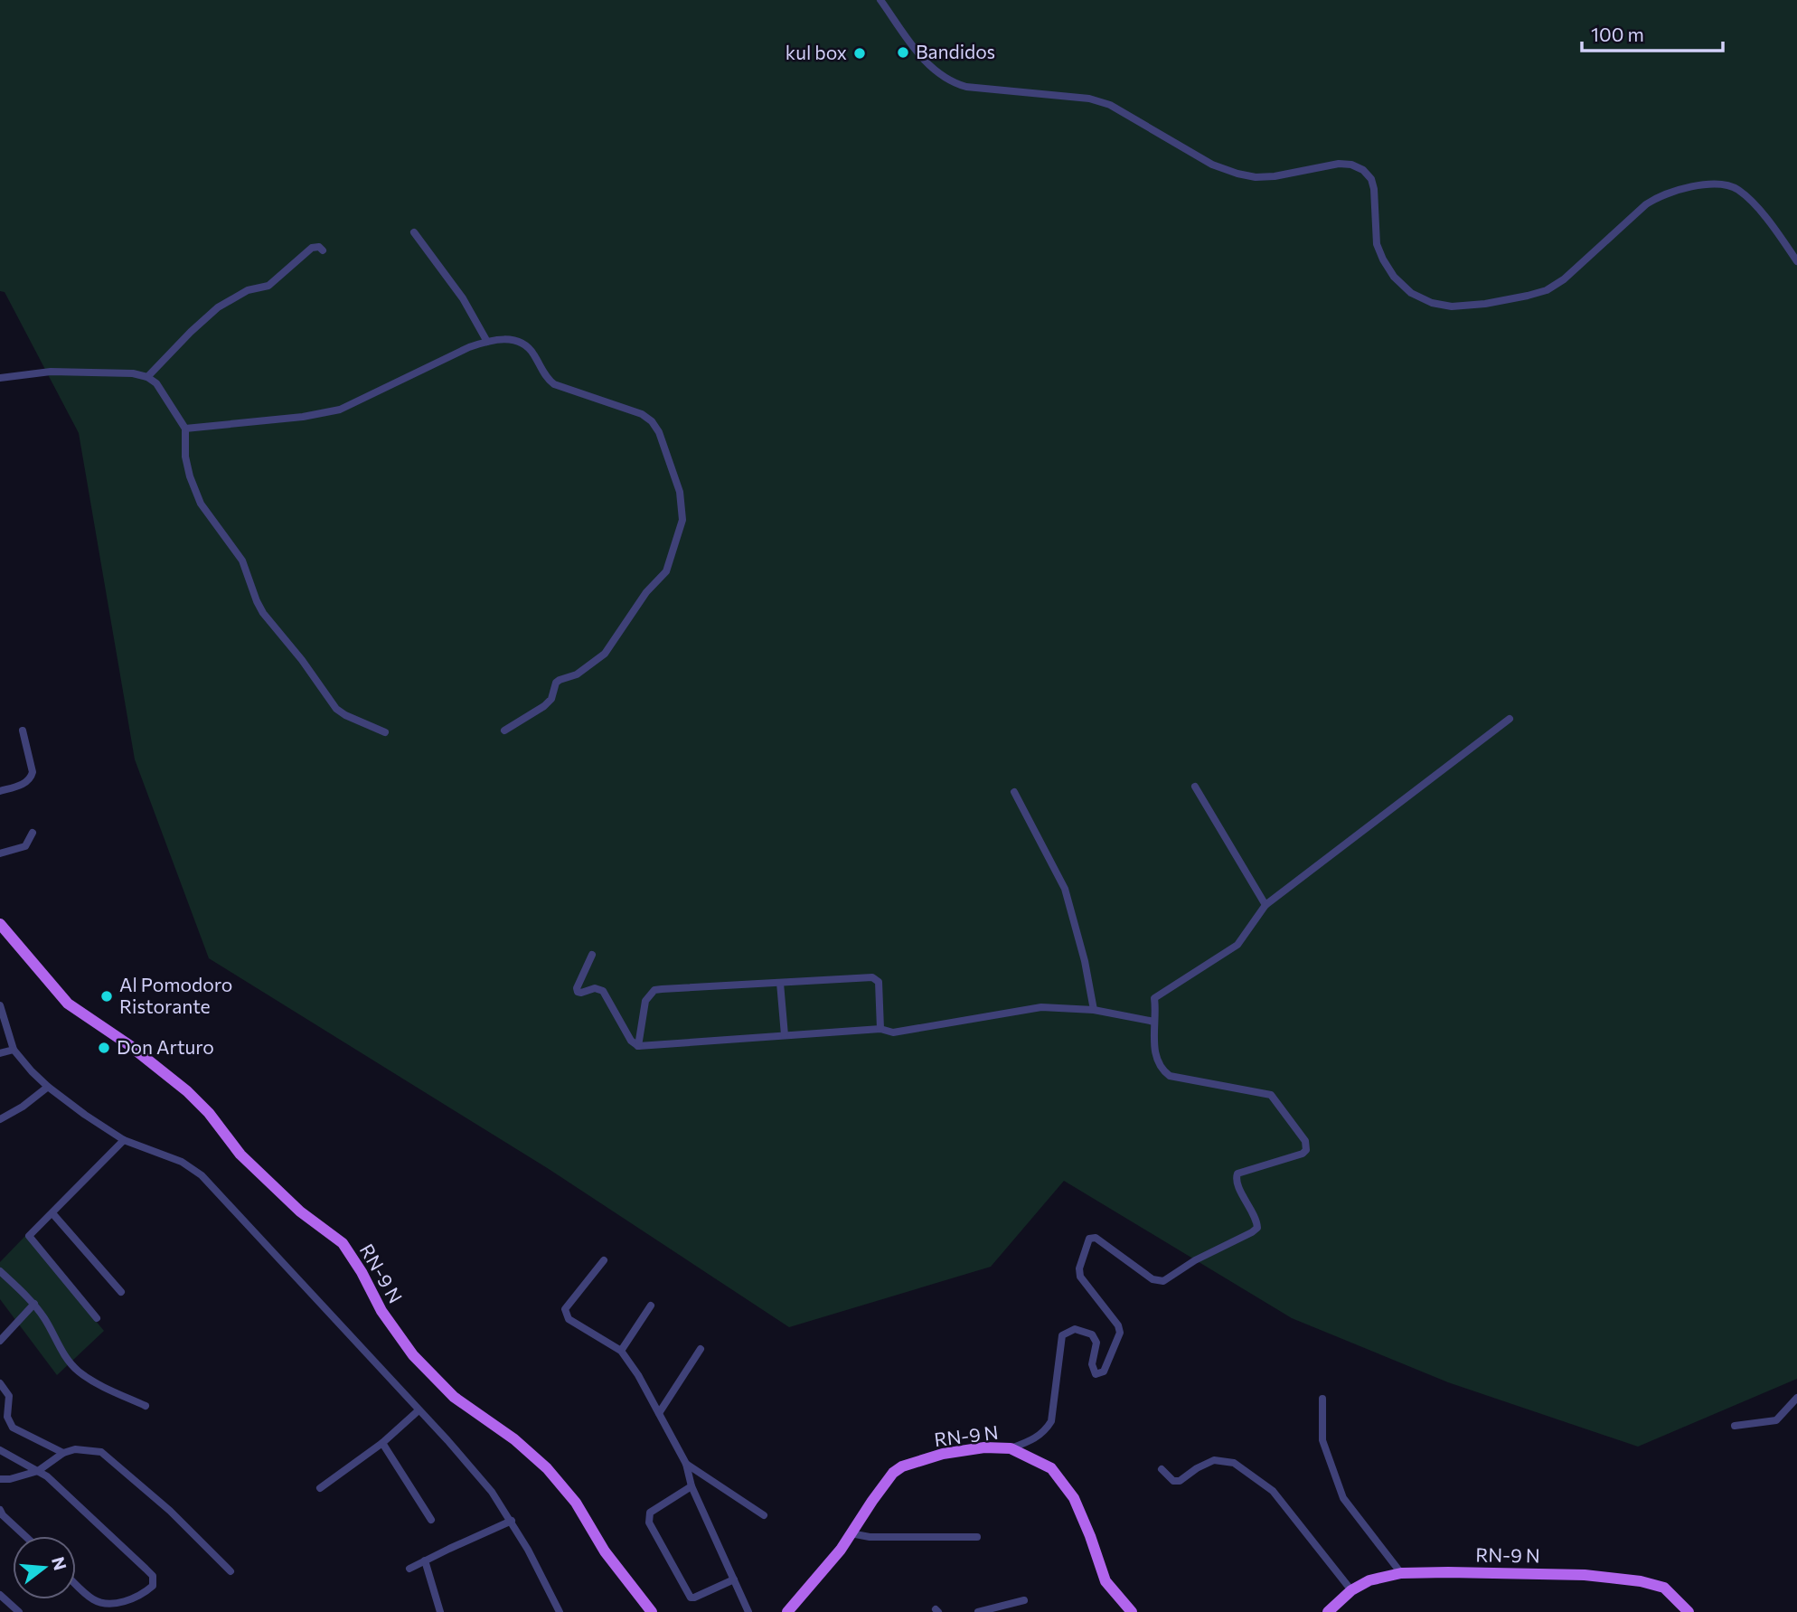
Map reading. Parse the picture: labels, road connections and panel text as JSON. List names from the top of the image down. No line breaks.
{"streets":{"main road":["RN-9 N"]},"places":["Bandidos","kul box","Al Pomodoro Ristorante","Don Arturo"],"scale_bar":"100 m","north":"right"}
